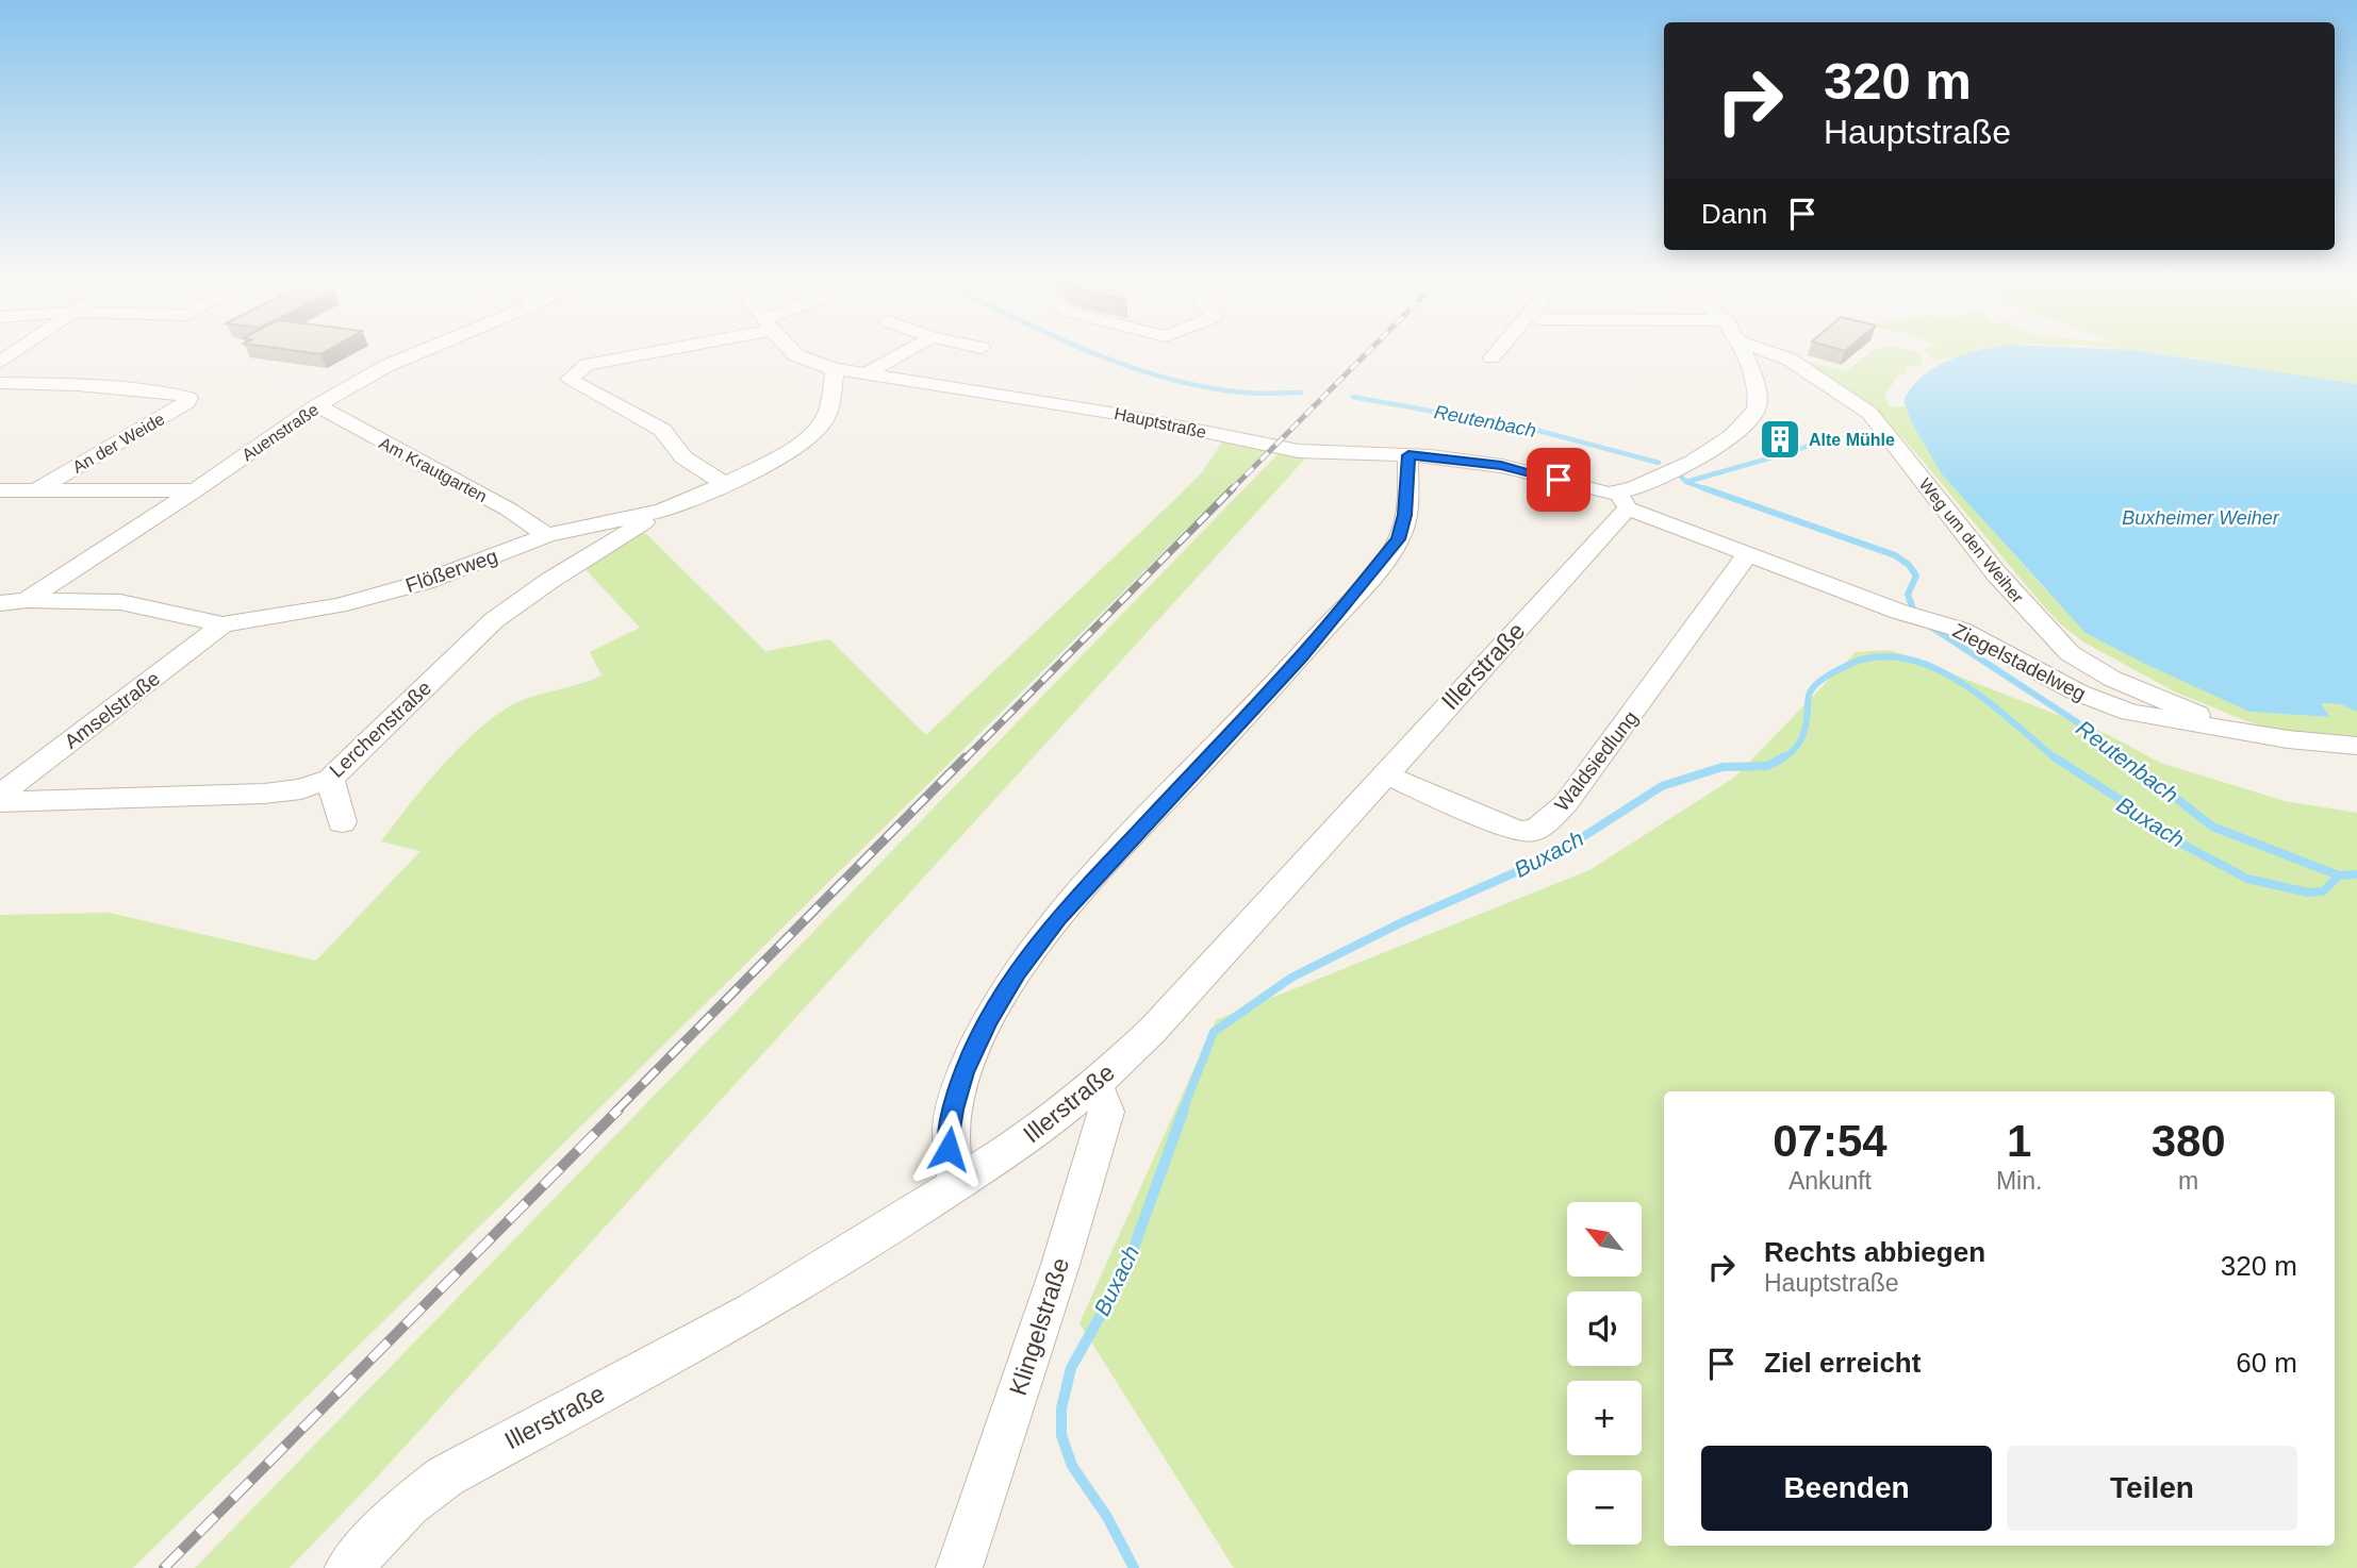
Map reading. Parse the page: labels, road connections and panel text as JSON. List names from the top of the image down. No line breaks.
{"streets":{"street":["Hauptstraße","Auenstraße","An der Weide","Am Krautgarten","Weg um den Weiher","Flößerweg","Ziegelstadelweg","Illerstraße","Amselstraße","Lerchenstraße","Waldsiedlung","Klingelstraße"]},"crossings":[["Hauptstraße","Flößerweg"],["Hauptstraße","Ziegelstadelweg"],["Hauptstraße","Illerstraße"],["Auenstraße","Am Krautgarten"],["Auenstraße","Flößerweg"],["Am Krautgarten","Flößerweg"],["Weg um den Weiher","Ziegelstadelweg"],["Flößerweg","Amselstraße"],["Flößerweg","Lerchenstraße"],["Ziegelstadelweg","Illerstraße"],["Ziegelstadelweg","Waldsiedlung"],["Illerstraße","Waldsiedlung"],["Illerstraße","Klingelstraße"]],"water":["Reutenbach","Buxheimer Weiher","Buxach"],"places":{"building":["Alte Mühle"]},"north":"top left","page":{"turn":["320 m","Hauptstraße"],"then":"Dann","eta":["07:54","Ankunft","1","Min.","380","m"],"map_buttons":["+","−"],"list":[{"name":"Rechts abbiegen","note":"Hauptstraße","value":"320 m"},{"name":"Ziel erreicht","value":"60 m"}],"buttons":["Beenden","Teilen"]}}
